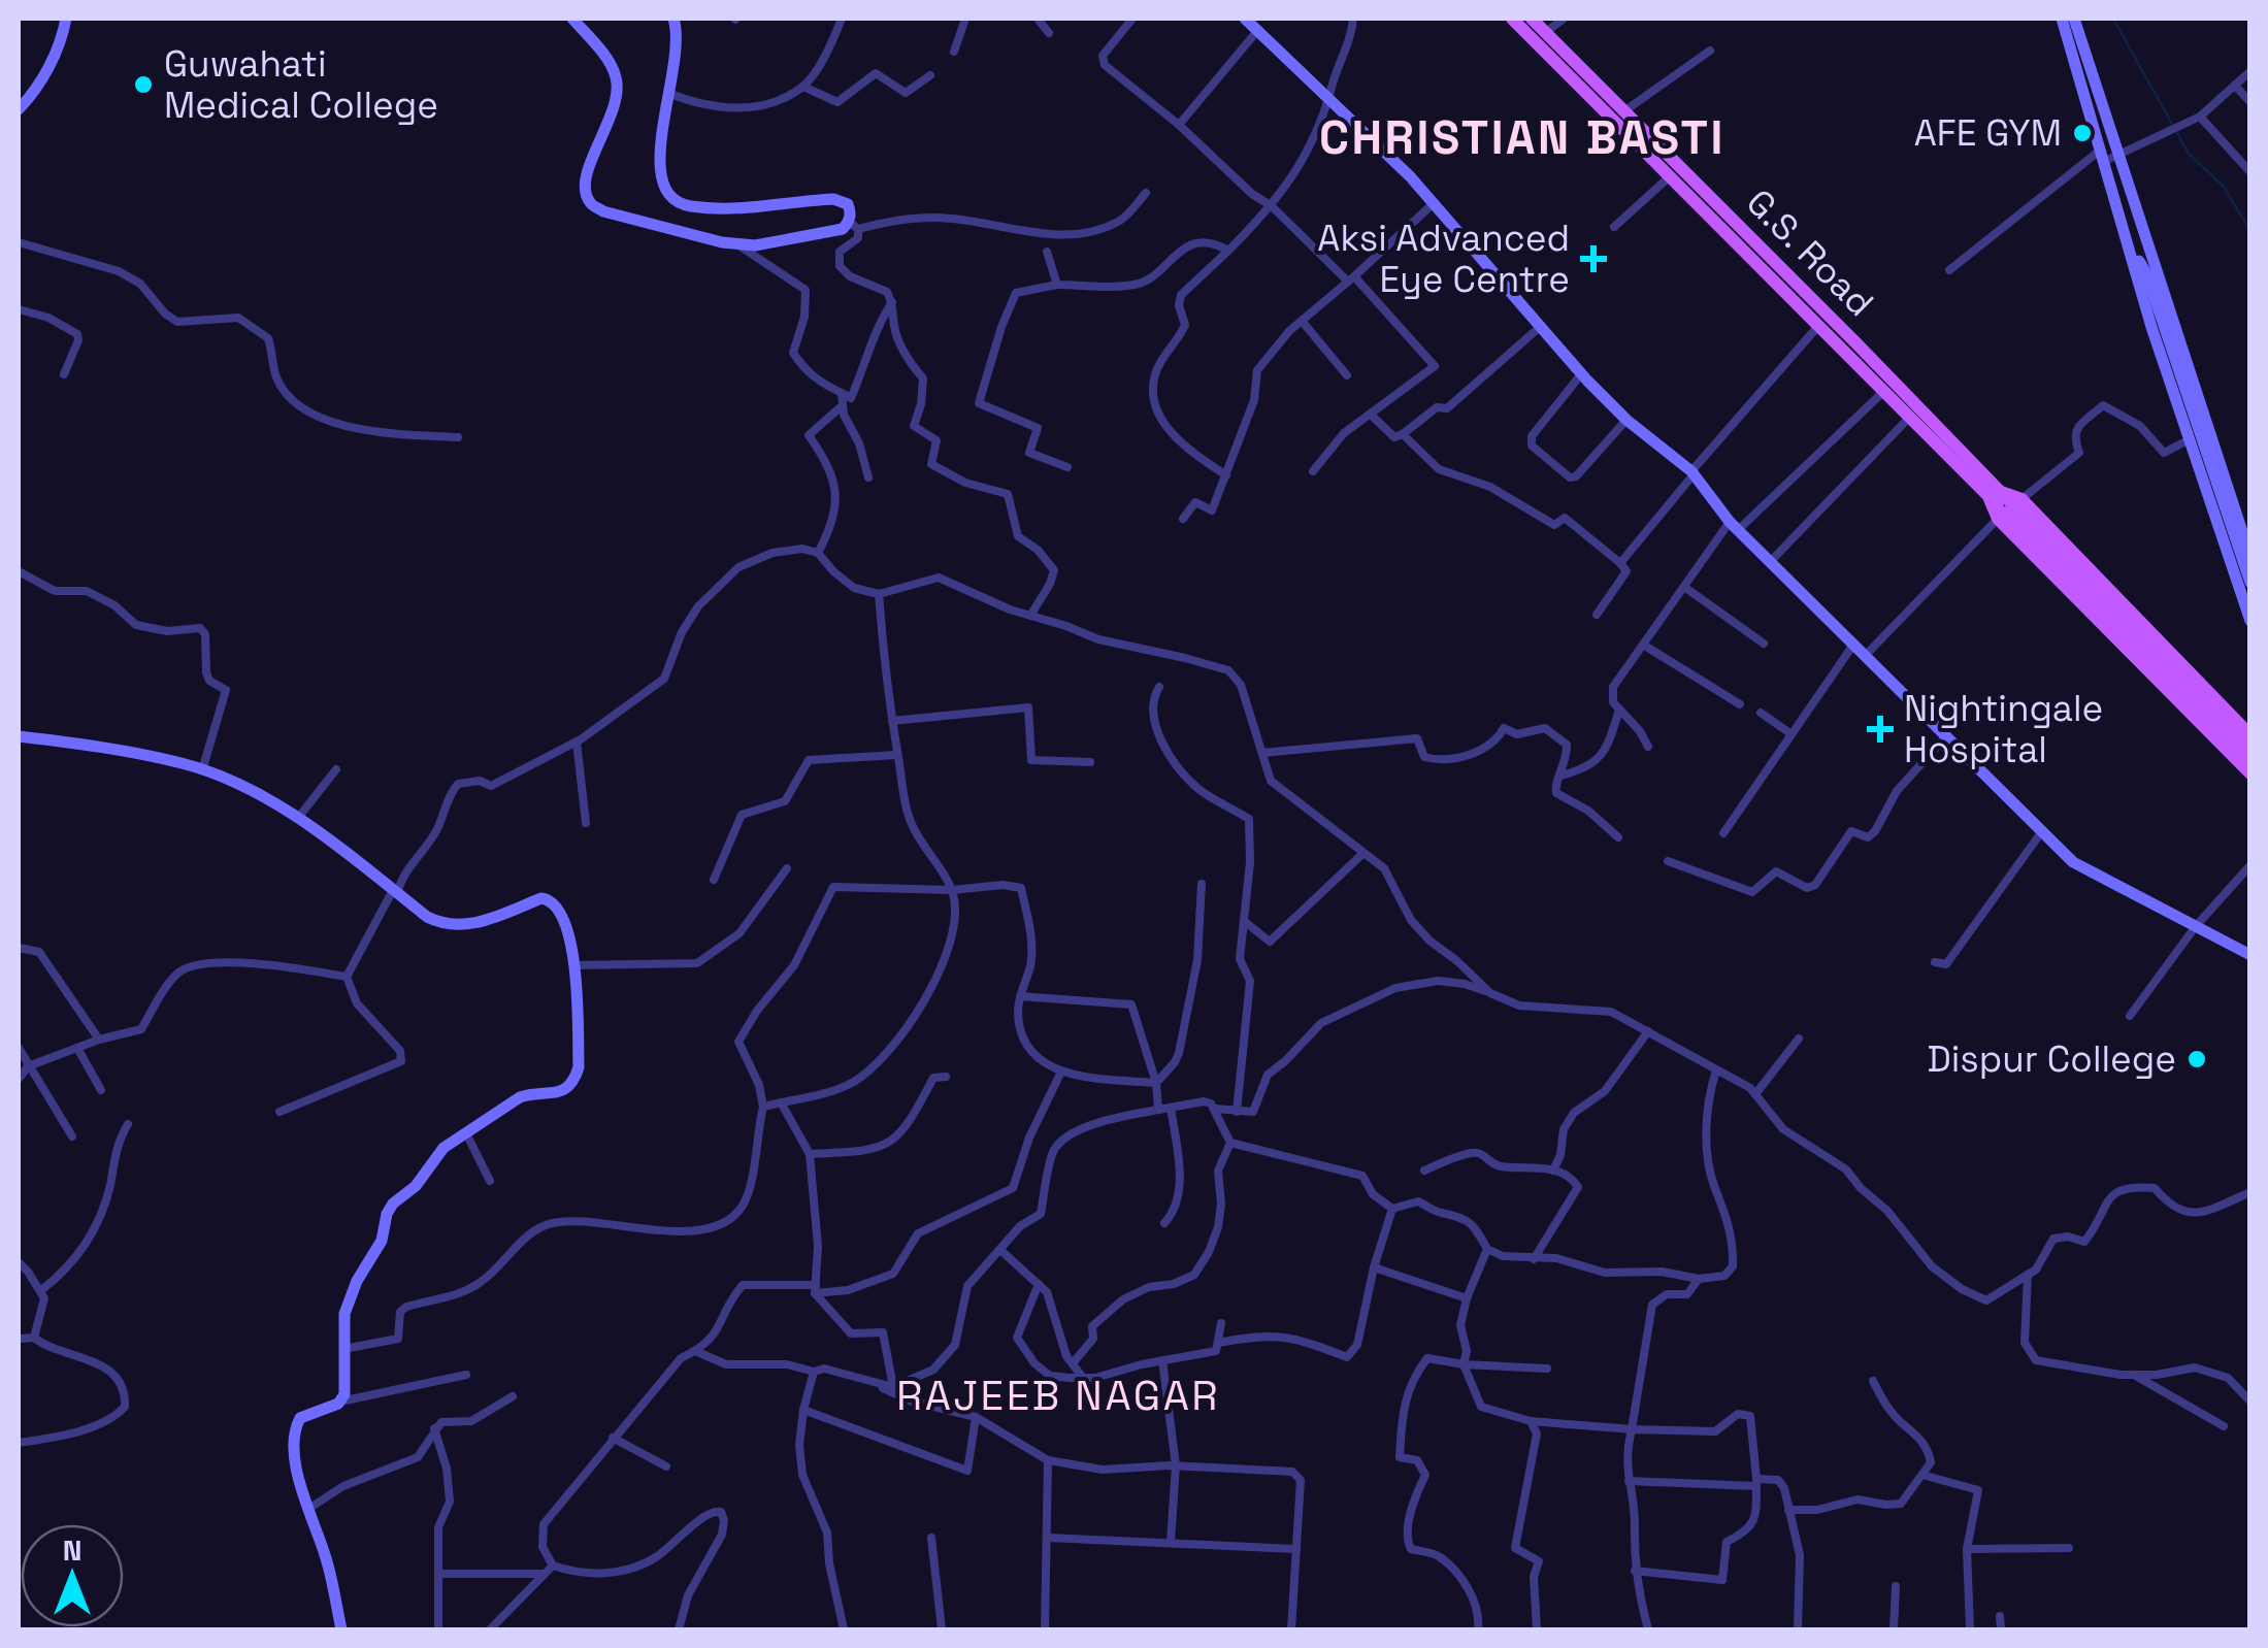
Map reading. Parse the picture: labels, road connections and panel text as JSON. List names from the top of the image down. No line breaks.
{"streets":{"main road":["G.S. Road"]},"districts":["CHRISTIAN BASTI","RAJEEB NAGAR"],"places":{"other":["Guwahati Medical College","AFE GYM","Dispur College"],"health":["Aksi Advanced Eye Centre","Nightingale Hospital"]},"north":"top"}
